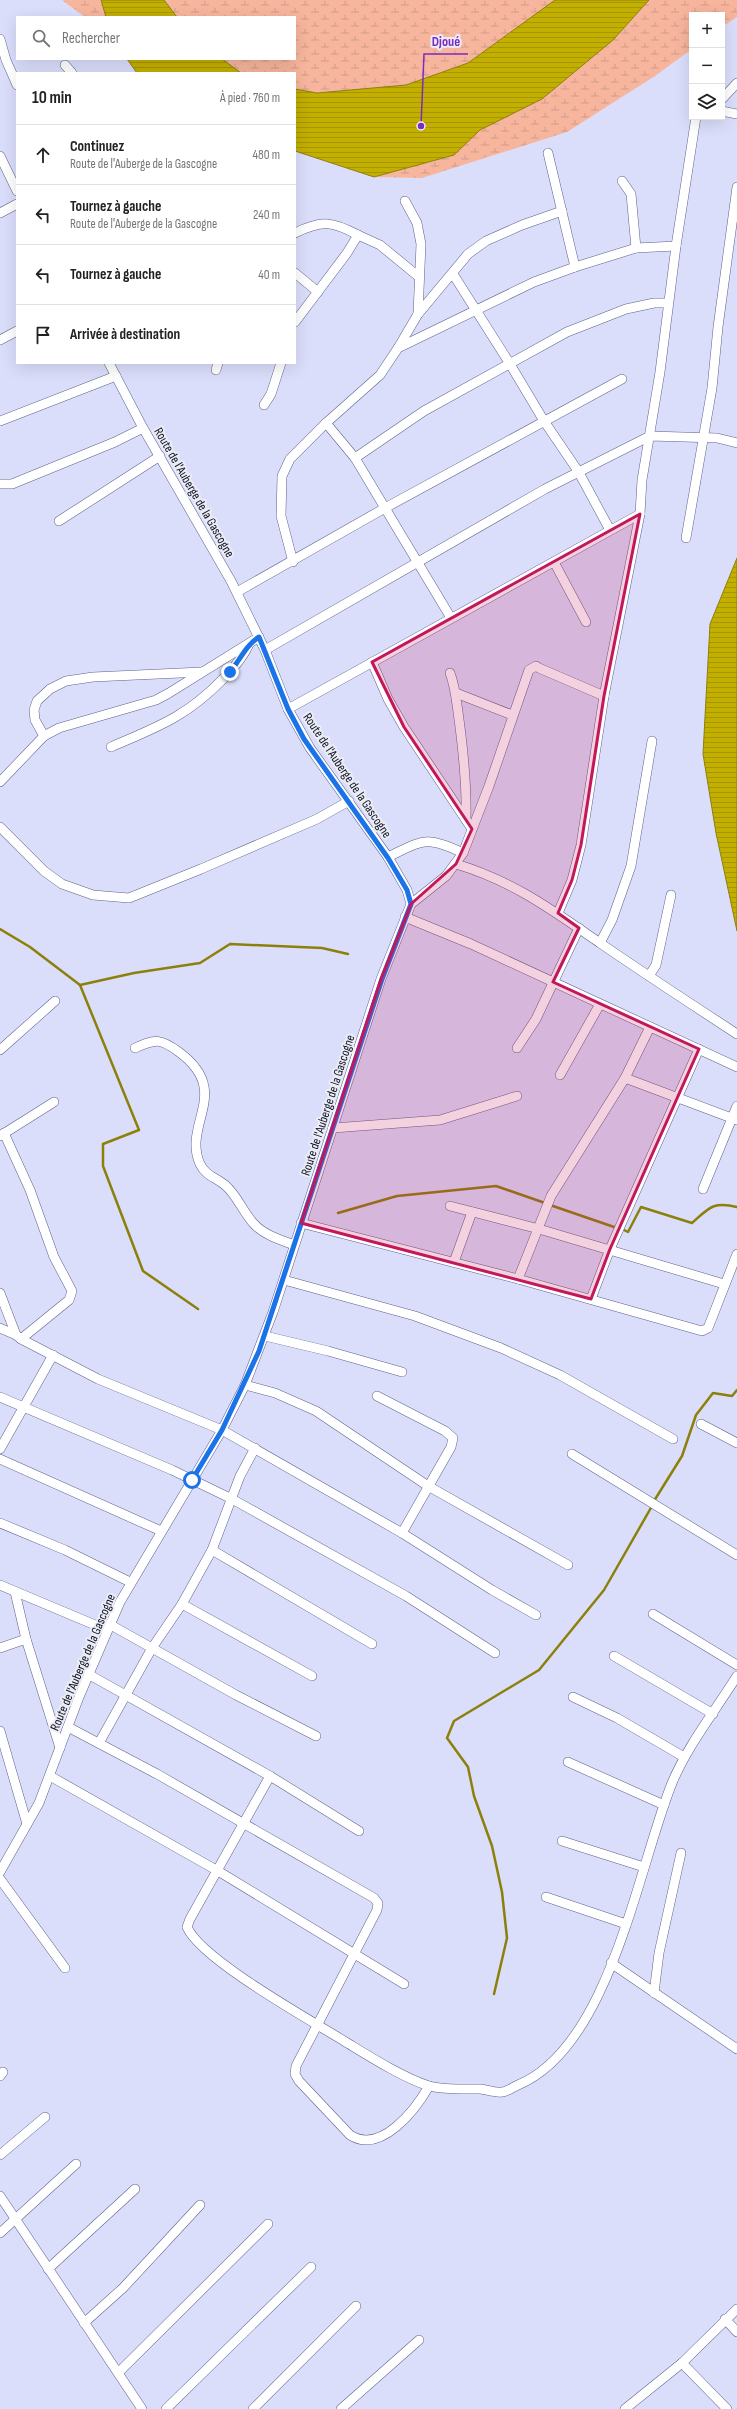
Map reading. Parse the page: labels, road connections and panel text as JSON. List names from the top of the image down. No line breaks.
{"streets":{"street":["Route de l'Auberge de la Gascogne"]},"places":["Djoué"],"page":{"map_buttons":["+","−"],"search":"Rechercher","heading":["10 min","À pied · 760 m"],"list":[["Continuez","Route de l'Auberge de la Gascogne","480 m"],["Tournez à gauche","Route de l'Auberge de la Gascogne","240 m"],["Tournez à gauche","40 m"],"Arrivée à destination"]}}
